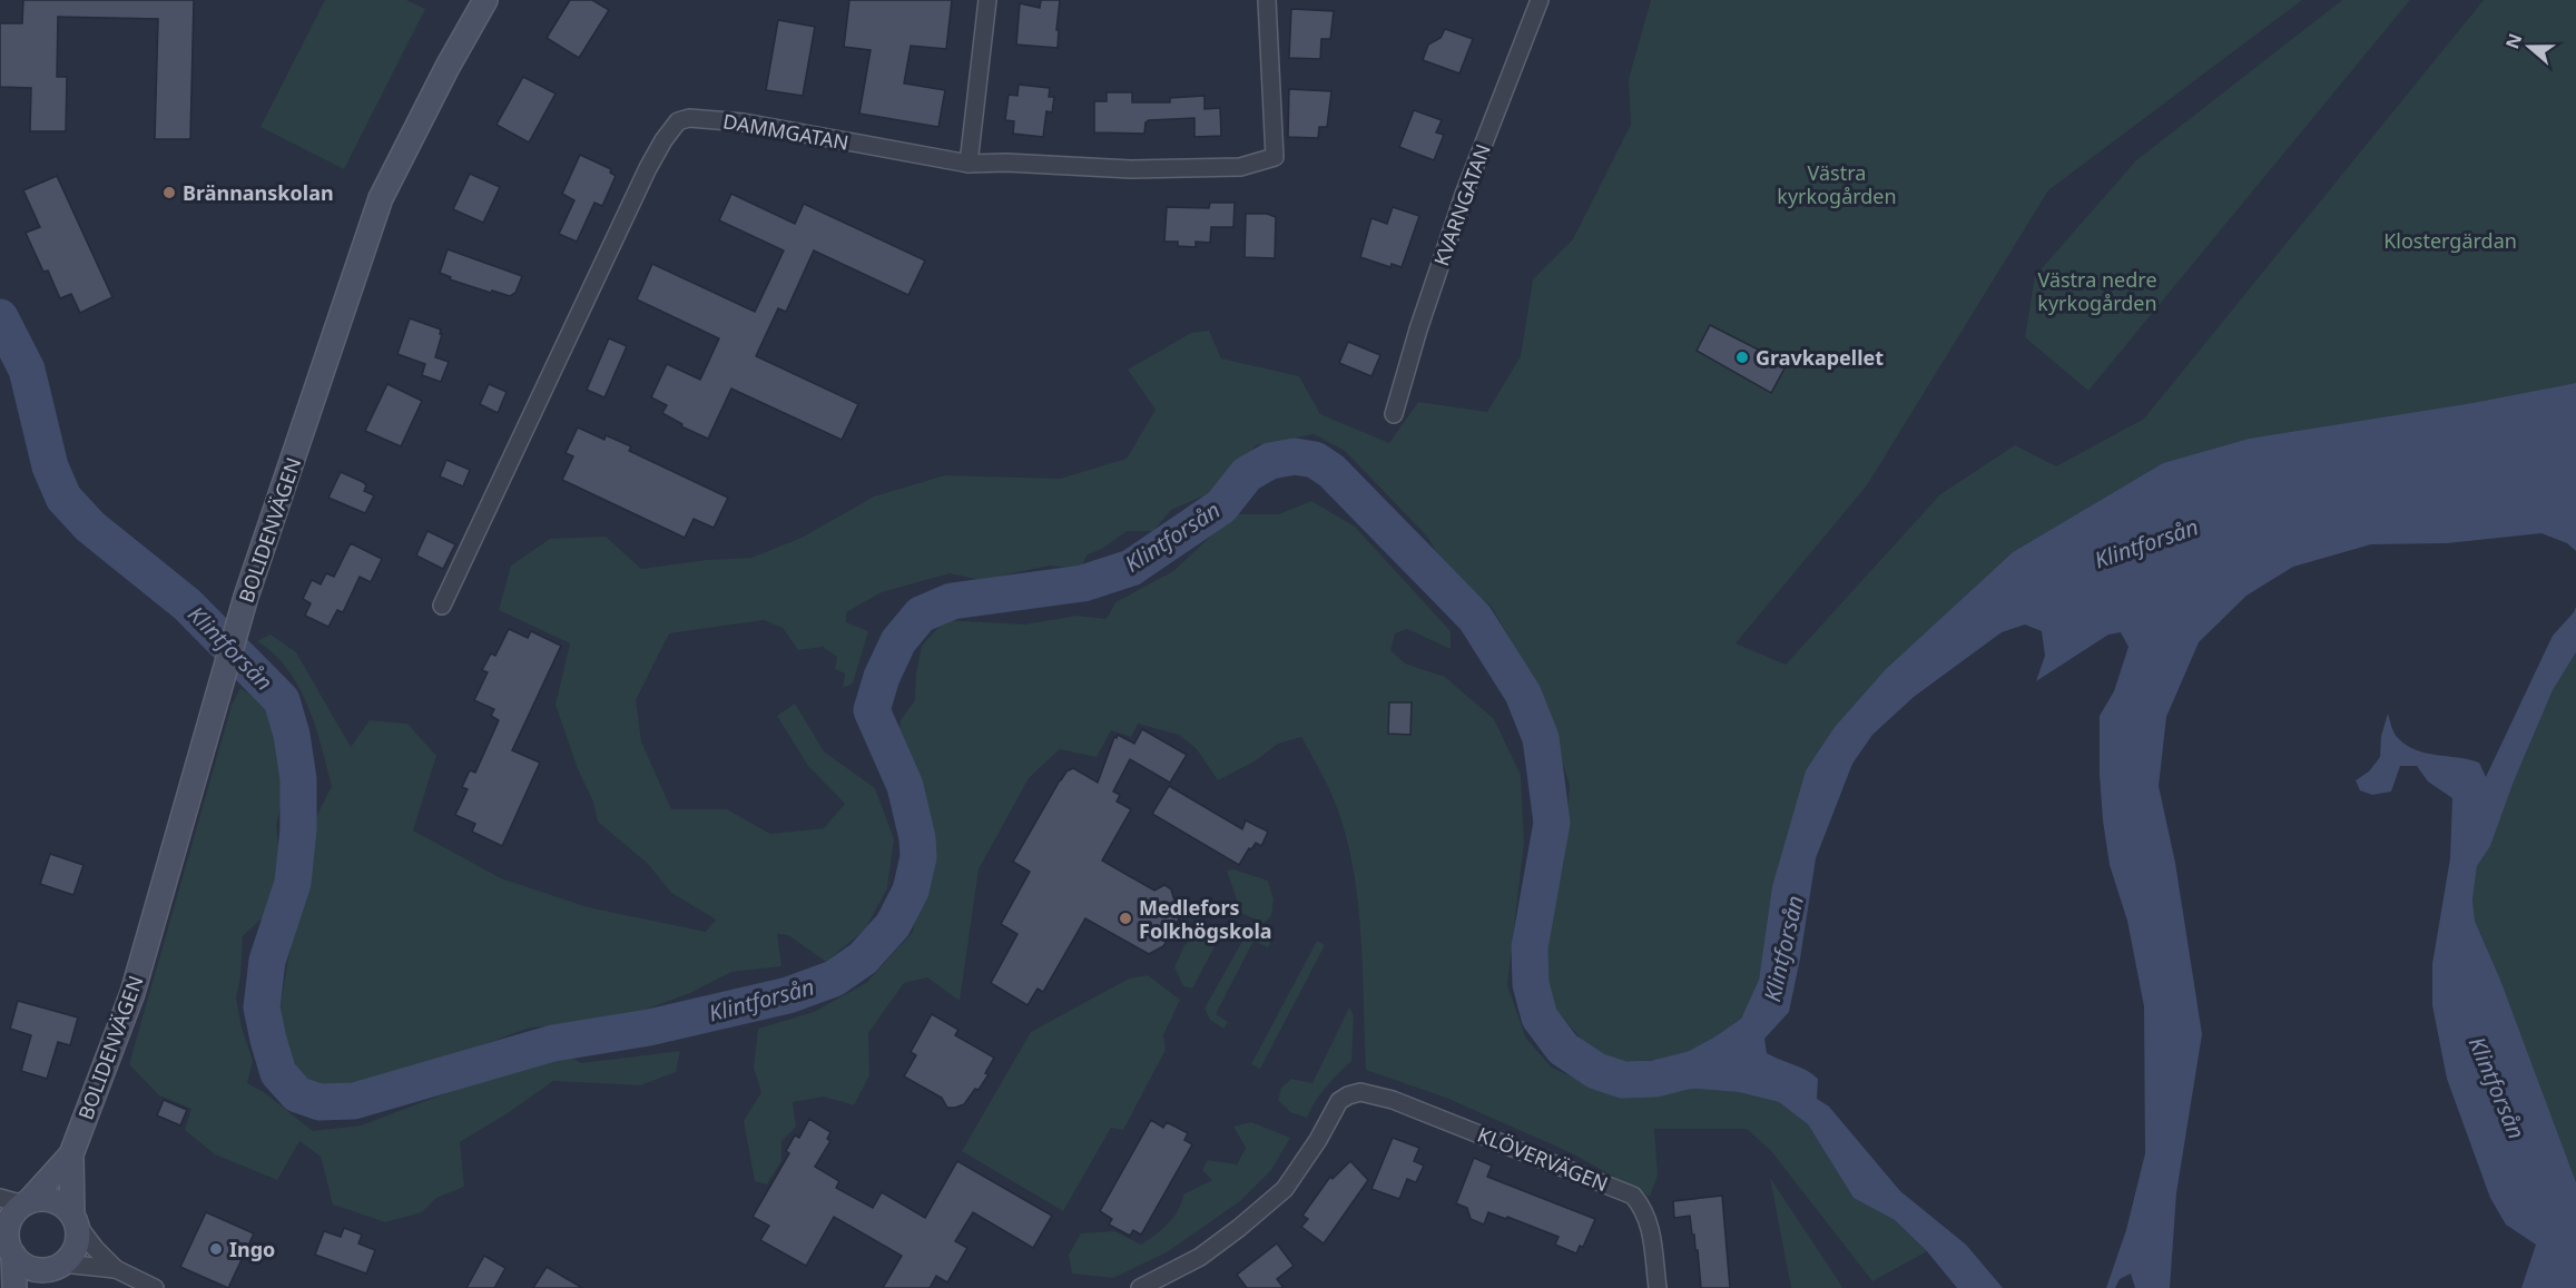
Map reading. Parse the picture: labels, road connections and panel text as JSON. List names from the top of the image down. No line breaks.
{"streets":{"main road":["BOLIDENVÄGEN"],"street":["DAMMGATAN","KVARNGATAN","KLÖVERVÄGEN"]},"water":["Klintforsån"],"parks":["Västra kyrkogården","Klostergärdan","Västra nedre kyrkogården"],"places":["Brännanskolan","Gravkapellet","Medlefors Folkhögskola","Ingo"],"north":"left"}
